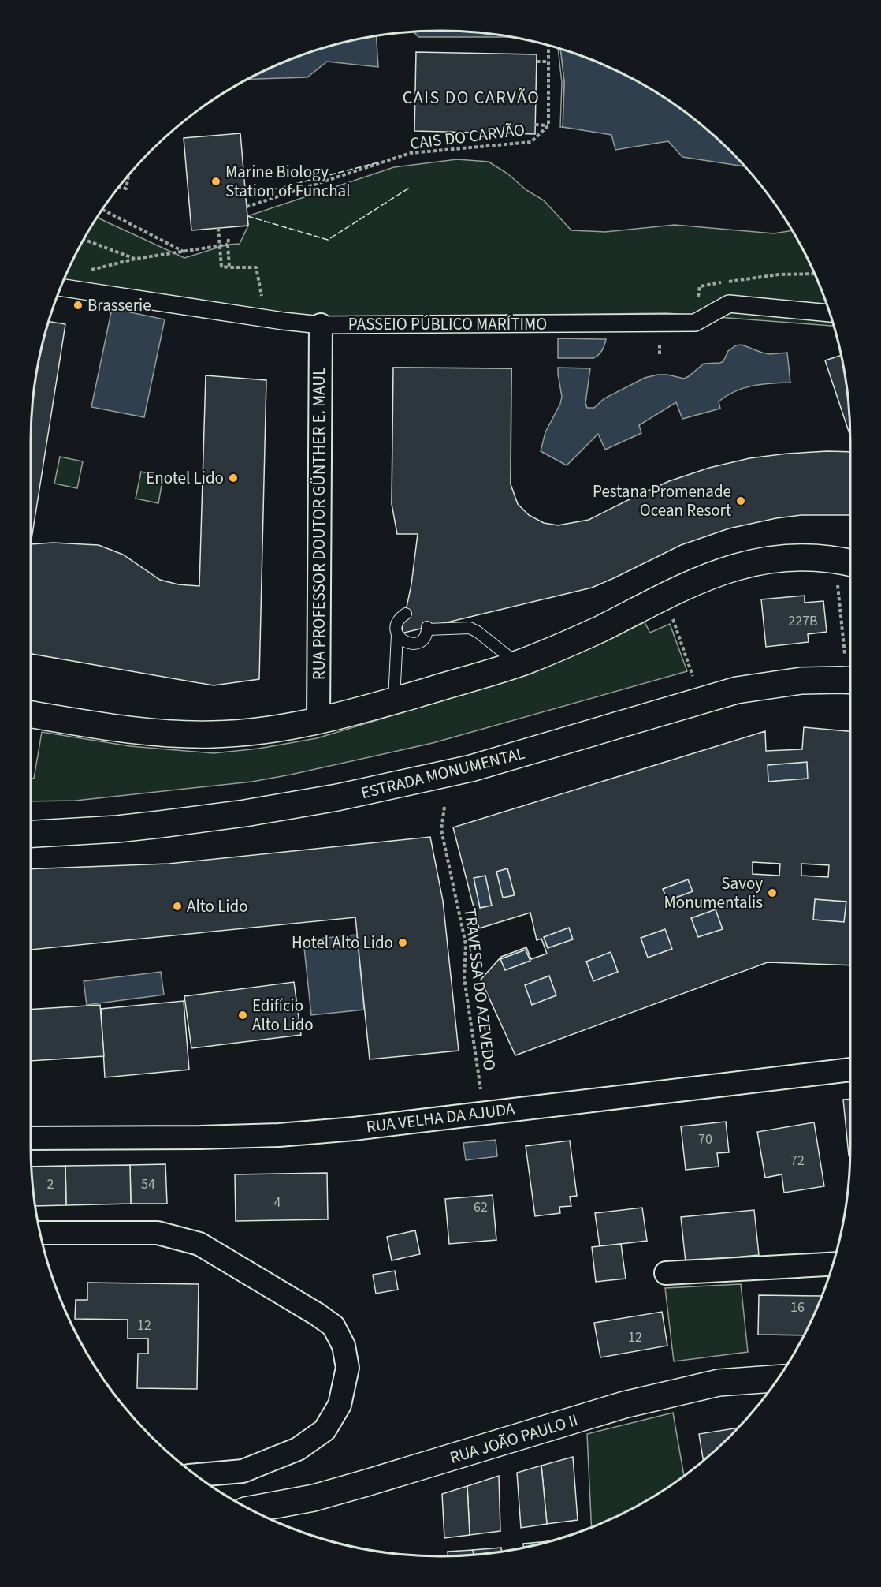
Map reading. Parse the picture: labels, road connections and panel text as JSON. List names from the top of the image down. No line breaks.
{"streets":{"street":["PASSEIO PÚBLICO MARÍTIMO","RUA PROFESSOR DOUTOR GÜNTHER E. MAUL","ESTRADA MONUMENTAL","RUA VELHA DA AJUDA","RUA JOÃO PAULO II"],"path":["CAIS DO CARVÃO","TRAVESSA DO AZEVEDO"]},"crossings":[["PASSEIO PÚBLICO MARÍTIMO","RUA PROFESSOR DOUTOR GÜNTHER E. MAUL"]],"districts":["CAIS DO CARVÃO"],"places":["Marine Biology Station of Funchal","Brasserie","Enotel Lido","Pestana Promenade Ocean Resort","Savoy Monumentalis","Alto Lido","Hotel Alto Lido","Edifício Alto Lido"],"house_numbers":["227B","70","72","2","54","4","62","16","12","12"]}
